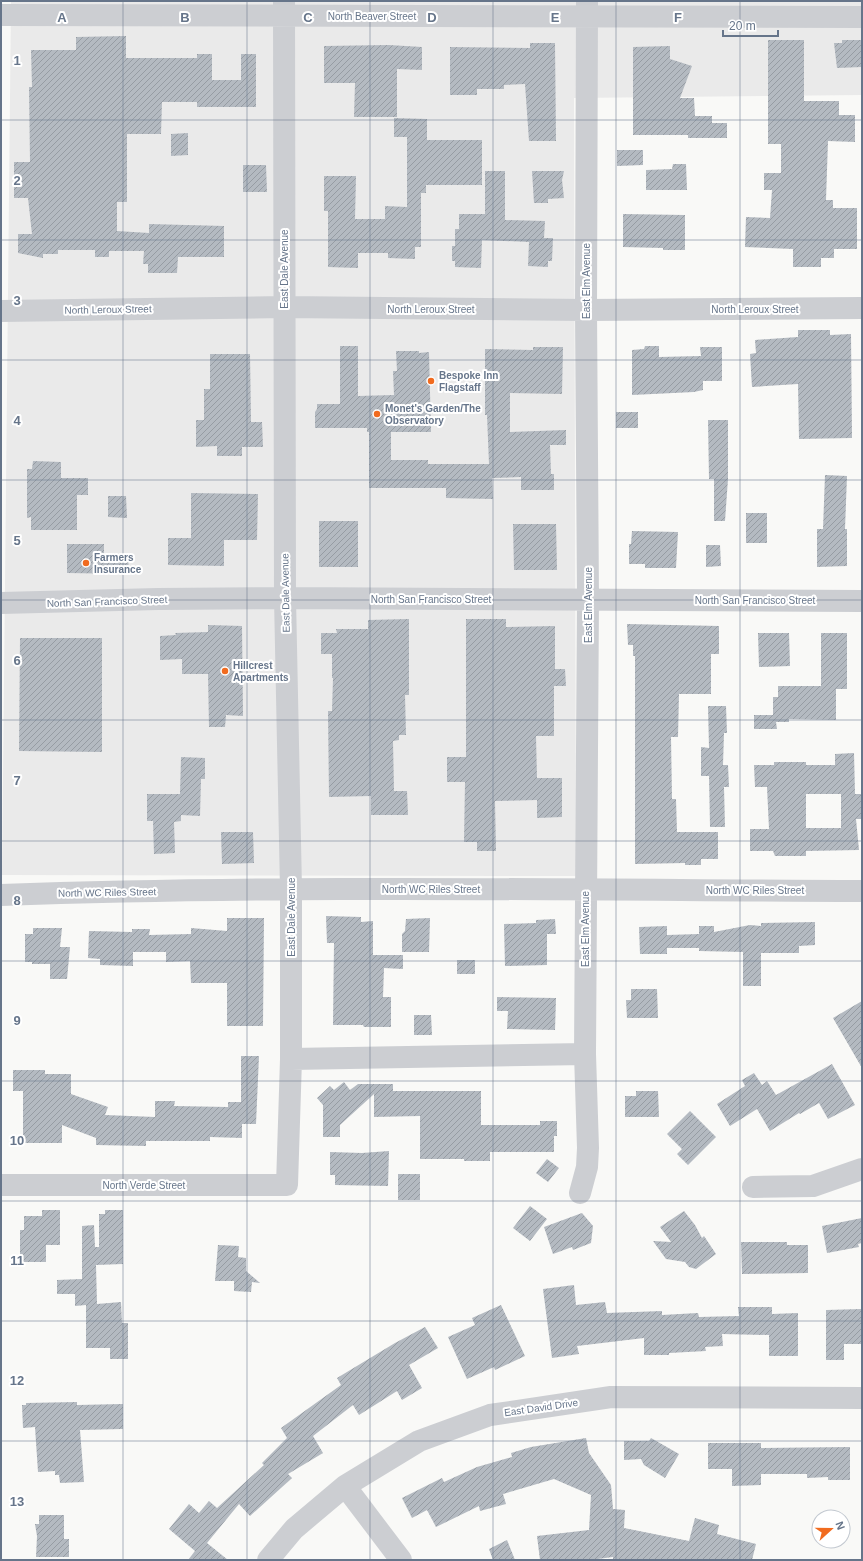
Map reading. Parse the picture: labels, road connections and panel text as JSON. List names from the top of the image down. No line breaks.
{"streets":{"street":["North Beaver Street","East Dale Avenue","East Elm Avenue","North Leroux Street","North San Francisco Street","North WC Riles Street","North Verde Street","East David Drive"]},"crossings":[["North Beaver Street","East Dale Avenue"],["North Beaver Street","East Elm Avenue"],["East Dale Avenue","North Leroux Street"],["East Dale Avenue","North San Francisco Street"],["East Dale Avenue","North WC Riles Street"],["East Dale Avenue","North Verde Street"],["East Elm Avenue","North Leroux Street"],["East Elm Avenue","North San Francisco Street"],["East Elm Avenue","North WC Riles Street"]],"places":["Bespoke Inn Flagstaff","Monet's Garden/The Observatory","Farmers Insurance","Hillcrest Apartments"],"scale_bar":"20 m","north":"right","grid":{"columns":["A","B","C","D","E","F"],"rows":["1","2","3","4","5","6","7","8","9","10","11","12","13"]}}
